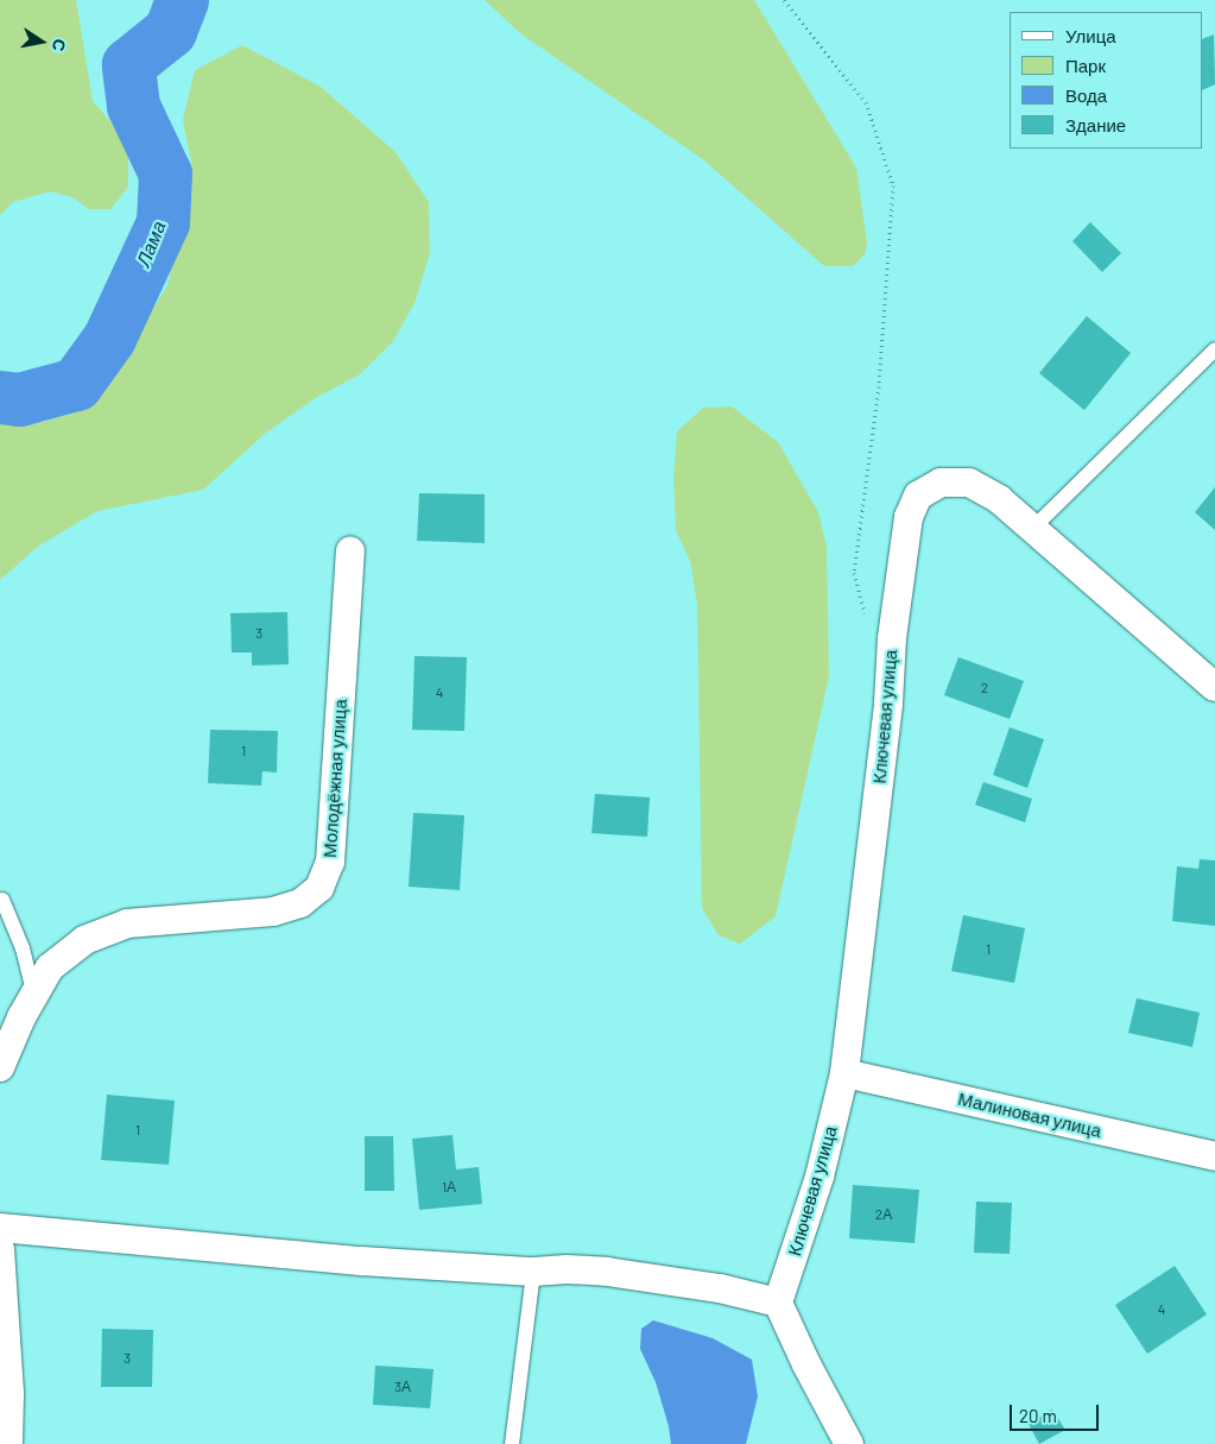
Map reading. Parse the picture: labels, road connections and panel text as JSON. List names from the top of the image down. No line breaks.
{"streets":{"street":["Ключевая улица","Молодёжная улица","Малиновая улица"]},"crossings":[["Ключевая улица","Малиновая улица"]],"water":["Лама"],"house_numbers":["3","2","4","1","1","1","1А","2А","4","3","3А"],"legend":["Улица","Парк","Вода","Здание"],"scale_bar":"20 m","north":"right"}
